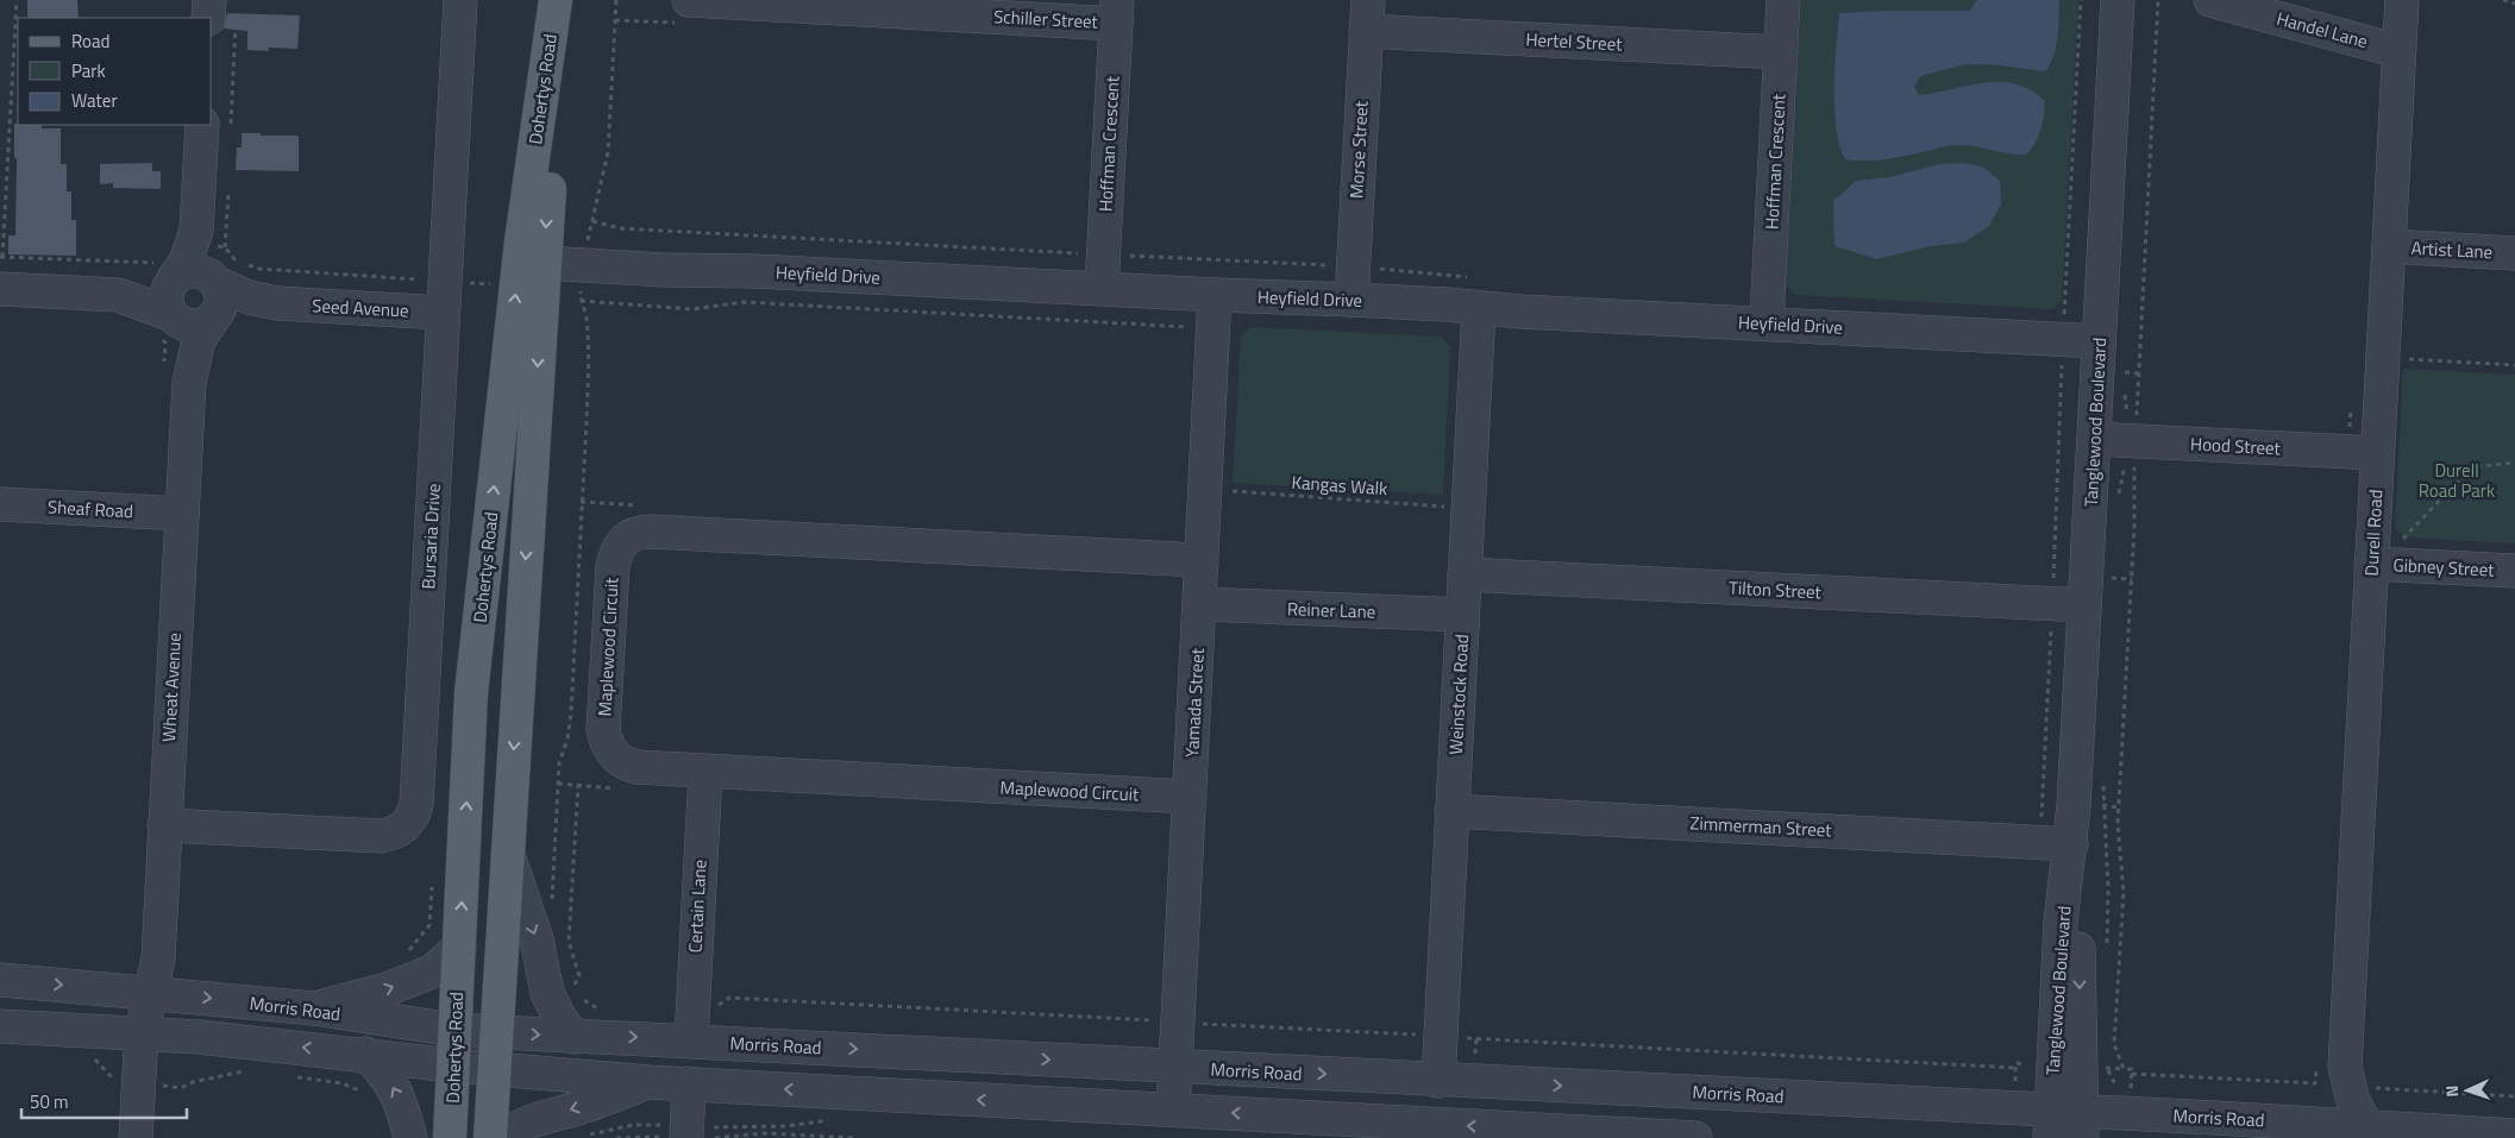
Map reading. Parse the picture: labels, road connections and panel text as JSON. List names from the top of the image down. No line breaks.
{"streets":{"main road":["Dohertys Road"],"street":["Schiller Street","Handel Lane","Hertel Street","Hoffman Crescent","Morse Street","Artist Lane","Heyfield Drive","Seed Avenue","Tanglewood Boulevard","Hood Street","Sheaf Road","Durell Road","Bursaria Drive","Gibney Street","Tilton Street","Reiner Lane","Maplewood Circuit","Wheat Avenue","Weinstock Road","Yamada Street","Zimmerman Street","Certain Lane","Morris Road"],"path":["Kangas Walk"]},"crossings":[["Schiller Street","Hoffman Crescent"],["Handel Lane","Durell Road"],["Hertel Street","Hoffman Crescent"],["Hertel Street","Morse Street"],["Dohertys Road","Heyfield Drive"],["Dohertys Road","Morris Road"],["Hoffman Crescent","Heyfield Drive"],["Morse Street","Heyfield Drive"],["Artist Lane","Durell Road"],["Heyfield Drive","Tanglewood Boulevard"],["Heyfield Drive","Weinstock Road"],["Heyfield Drive","Yamada Street"],["Seed Avenue","Bursaria Drive"],["Seed Avenue","Wheat Avenue"],["Tanglewood Boulevard","Hood Street"],["Tanglewood Boulevard","Tilton Street"],["Tanglewood Boulevard","Zimmerman Street"],["Tanglewood Boulevard","Morris Road"],["Hood Street","Durell Road"],["Sheaf Road","Wheat Avenue"],["Durell Road","Gibney Street"],["Durell Road","Morris Road"],["Bursaria Drive","Wheat Avenue"],["Tilton Street","Weinstock Road"],["Reiner Lane","Weinstock Road"],["Reiner Lane","Yamada Street"],["Maplewood Circuit","Yamada Street"],["Maplewood Circuit","Certain Lane"],["Wheat Avenue","Morris Road"],["Weinstock Road","Zimmerman Street"],["Weinstock Road","Morris Road"],["Yamada Street","Morris Road"],["Certain Lane","Morris Road"]],"parks":["Durell Road Park"],"legend":["Road","Park","Water"],"scale_bar":"50 m","north":"left"}
